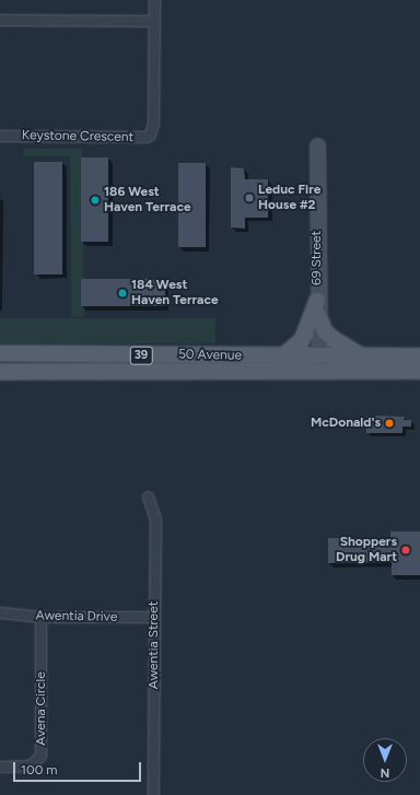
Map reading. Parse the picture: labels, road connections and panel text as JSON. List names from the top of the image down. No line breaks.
{"streets":{"main road":["39","50 Avenue"],"street":["Keystone Crescent","69 Street","Awentia Drive","Awentia Street","Avena Circle"]},"crossings":[["69 Street","50 Avenue"],["Awentia Drive","Awentia Street"],["Awentia Drive","Avena Circle"]],"places":["Leduc Fire House #2","186 West Haven Terrace","184 West Haven Terrace","McDonald's","Shoppers Drug Mart"],"scale_bar":"100 m","north":"bottom"}
